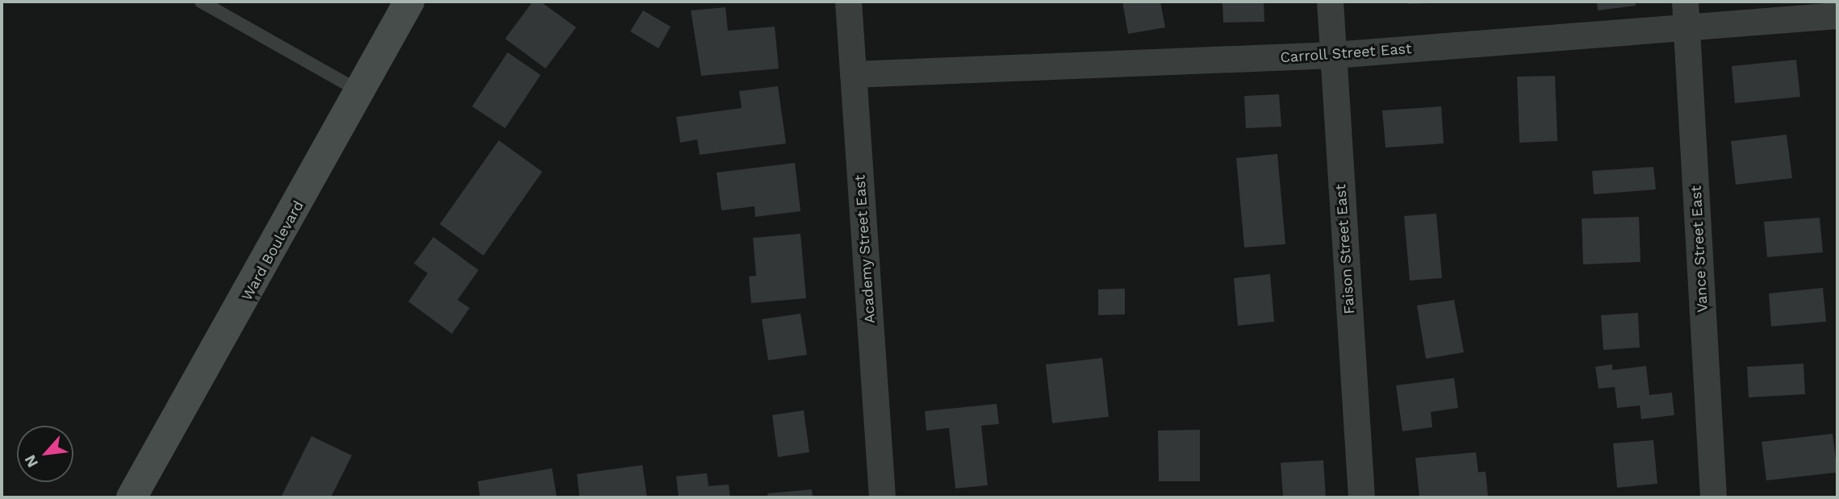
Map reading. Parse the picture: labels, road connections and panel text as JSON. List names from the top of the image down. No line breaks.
{"streets":{"main road":["Ward Boulevard"],"street":["Carroll Street East","Academy Street East","Faison Street East","Vance Street East"]},"crossings":[["Carroll Street East","Academy Street East"],["Carroll Street East","Faison Street East"],["Carroll Street East","Vance Street East"]],"north":"bottom left"}
